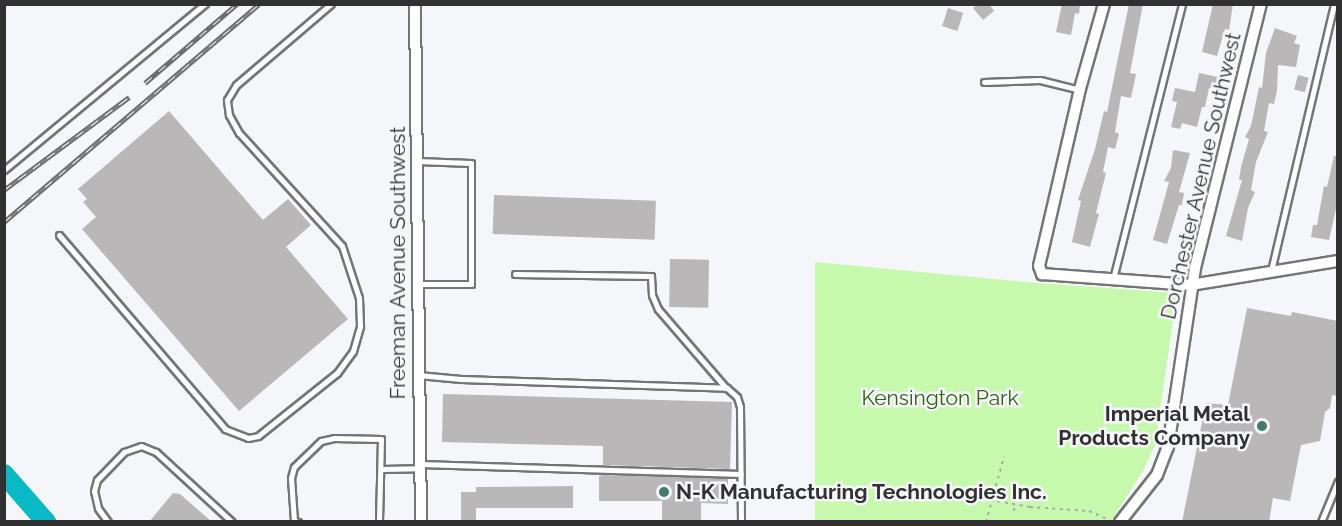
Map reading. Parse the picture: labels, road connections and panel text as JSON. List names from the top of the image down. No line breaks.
{"streets":{"street":["Dorchester Avenue Southwest","Freeman Avenue Southwest"]},"parks":["Kensington Park"],"places":["Imperial Metal Products Company","N-K Manufacturing Technologies Inc."]}
